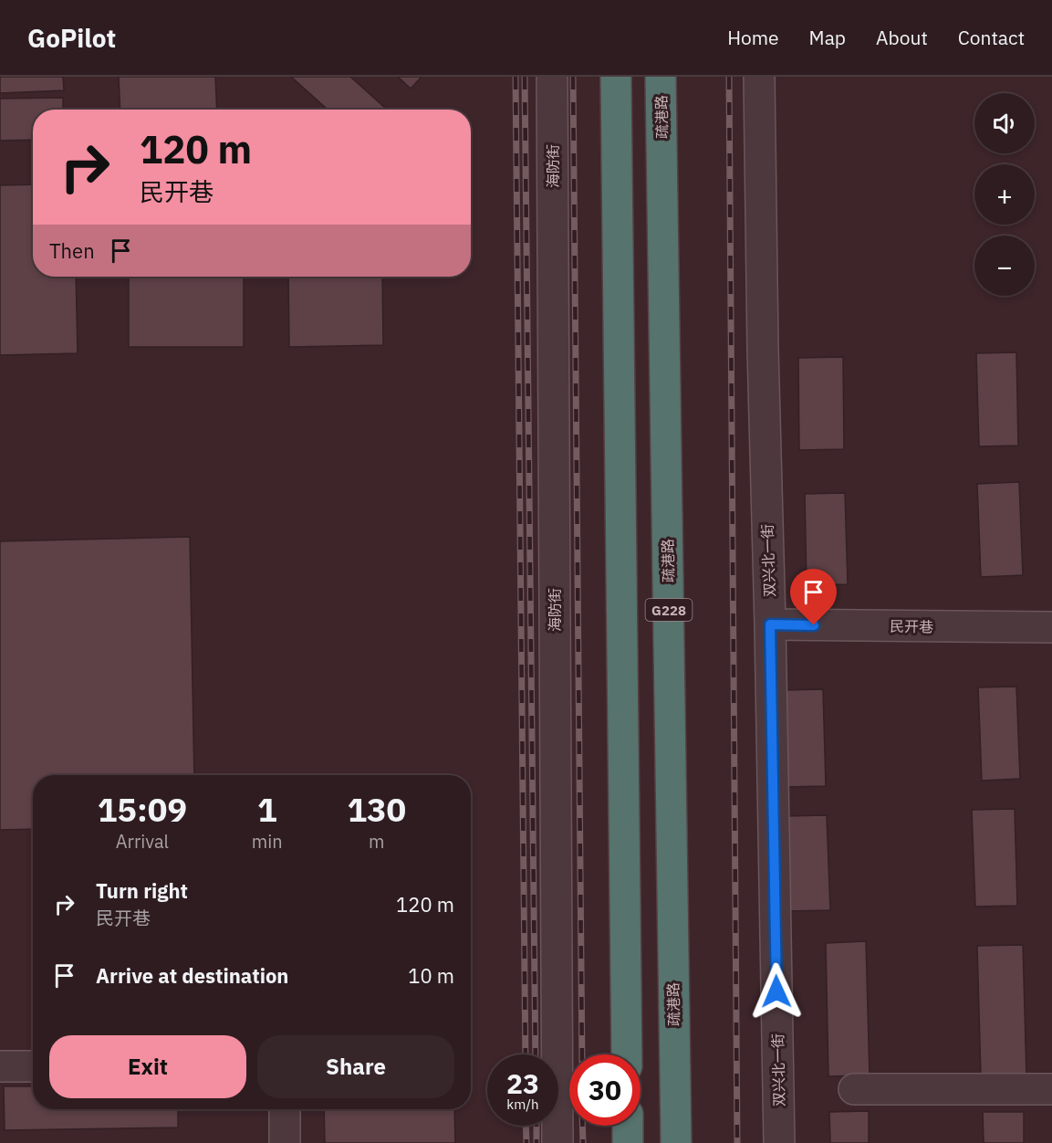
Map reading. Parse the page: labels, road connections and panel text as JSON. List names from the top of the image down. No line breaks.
{"streets":{"highway":["疏港路","G228"],"street":["海防街","双兴北一街","民开巷"]},"crossings":[["双兴北一街","民开巷"]],"page":{"header":"GoPilot","nav":["Home","Map","About","Contact"],"map_buttons":["+","−"],"turn":["120 m","民开巷"],"then":"Then","eta":["15:09","Arrival","1","min","130","m"],"list":[{"name":"Turn right","note":"民开巷","value":"120 m"},{"name":"Arrive at destination","value":"10 m"}],"buttons":["Exit","Share"],"speed":"23 km/h","limit":"30"}}
